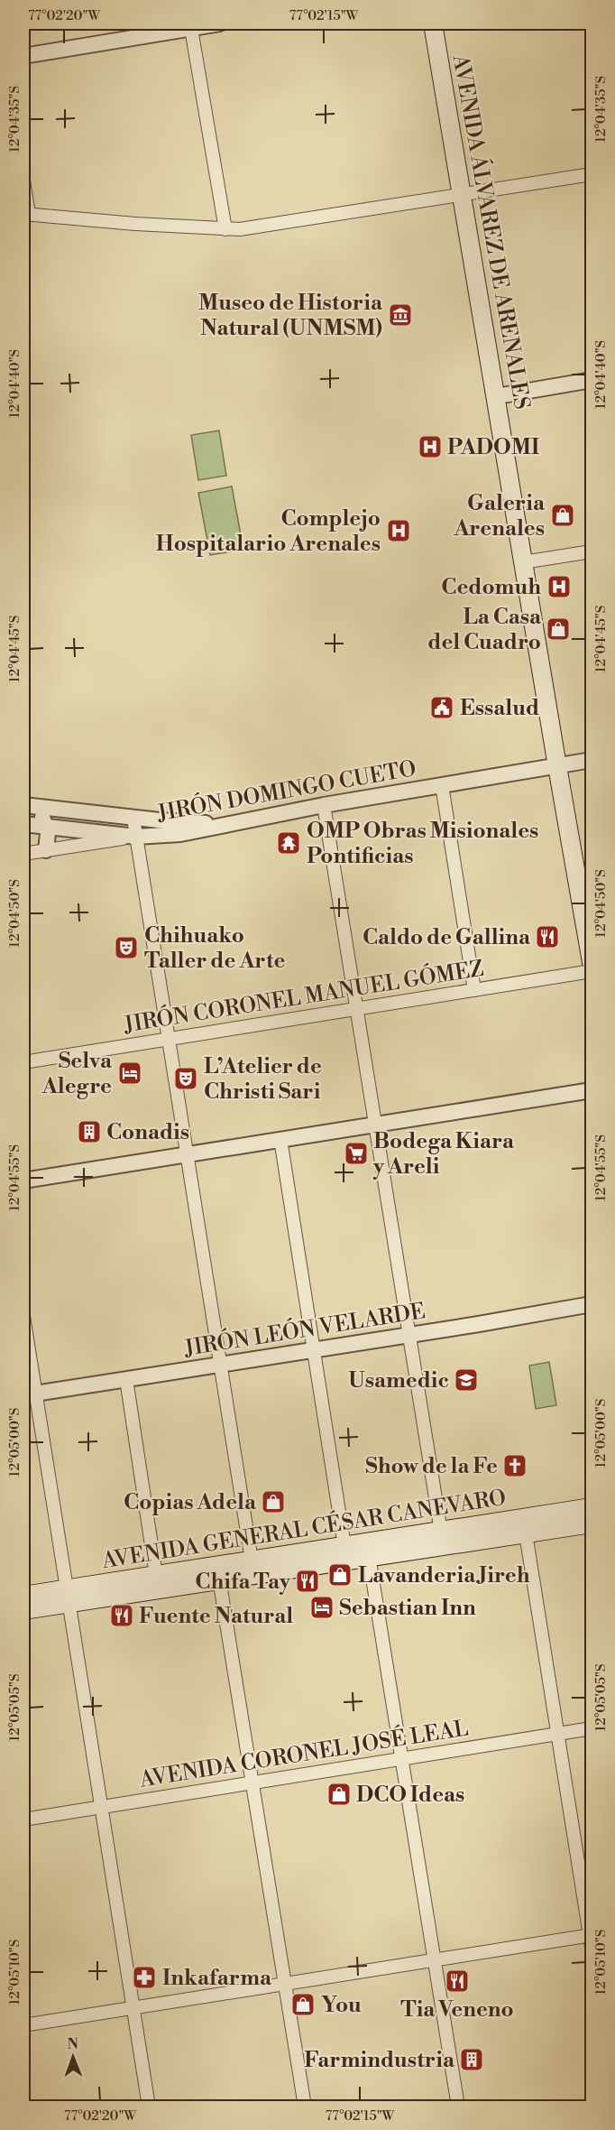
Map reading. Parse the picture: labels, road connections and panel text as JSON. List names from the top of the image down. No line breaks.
{"streets":{"main road":["AVENIDA ÁLVAREZ DE ARENALES","AVENIDA GENERAL CÉSAR CANEVARO"],"street":["JIRÓN DOMINGO CUETO","JIRÓN CORONEL MANUEL GÓMEZ","JIRÓN LEÓN VELARDE","AVENIDA CORONEL JOSÉ LEAL"]},"crossings":[["AVENIDA ÁLVAREZ DE ARENALES","JIRÓN DOMINGO CUETO"]],"places":{"museum":["Museo de Historia Natural (UNMSM)"],"hospital":["PADOMI","Complejo Hospitalario Arenales","Cedomuh"],"shop":["Galeria Arenales","La Casa del Cuadro","Copias Adela","Lavanderia Jireh","DCO Ideas","You"],"public building":["Essalud"],"temple":["OMP Obras Misionales Pontificias"],"restaurant":["Caldo de Gallina","Chifa Tay","Fuente Natural","Tia Veneno"],"theatre":["Chihuako Taller de Arte","L’Atelier de Christi Sari"],"hotel":["Selva Alegre","Sebastian Inn"],"building":["Conadis","Farmindustria"],"supermarket":["Bodega Kiara y Areli"],"school or university":["Usamedic"],"church":["Show de la Fe"],"pharmacy":["Inkafarma"]},"north":"top","coordinates":["77°02'20\"W","77°02'15\"W","12°04'35\"S","12°04'40\"S","12°04'45\"S","12°04'50\"S","12°04'55\"S","12°05'00\"S","12°05'05\"S","12°05'10\"S"]}
